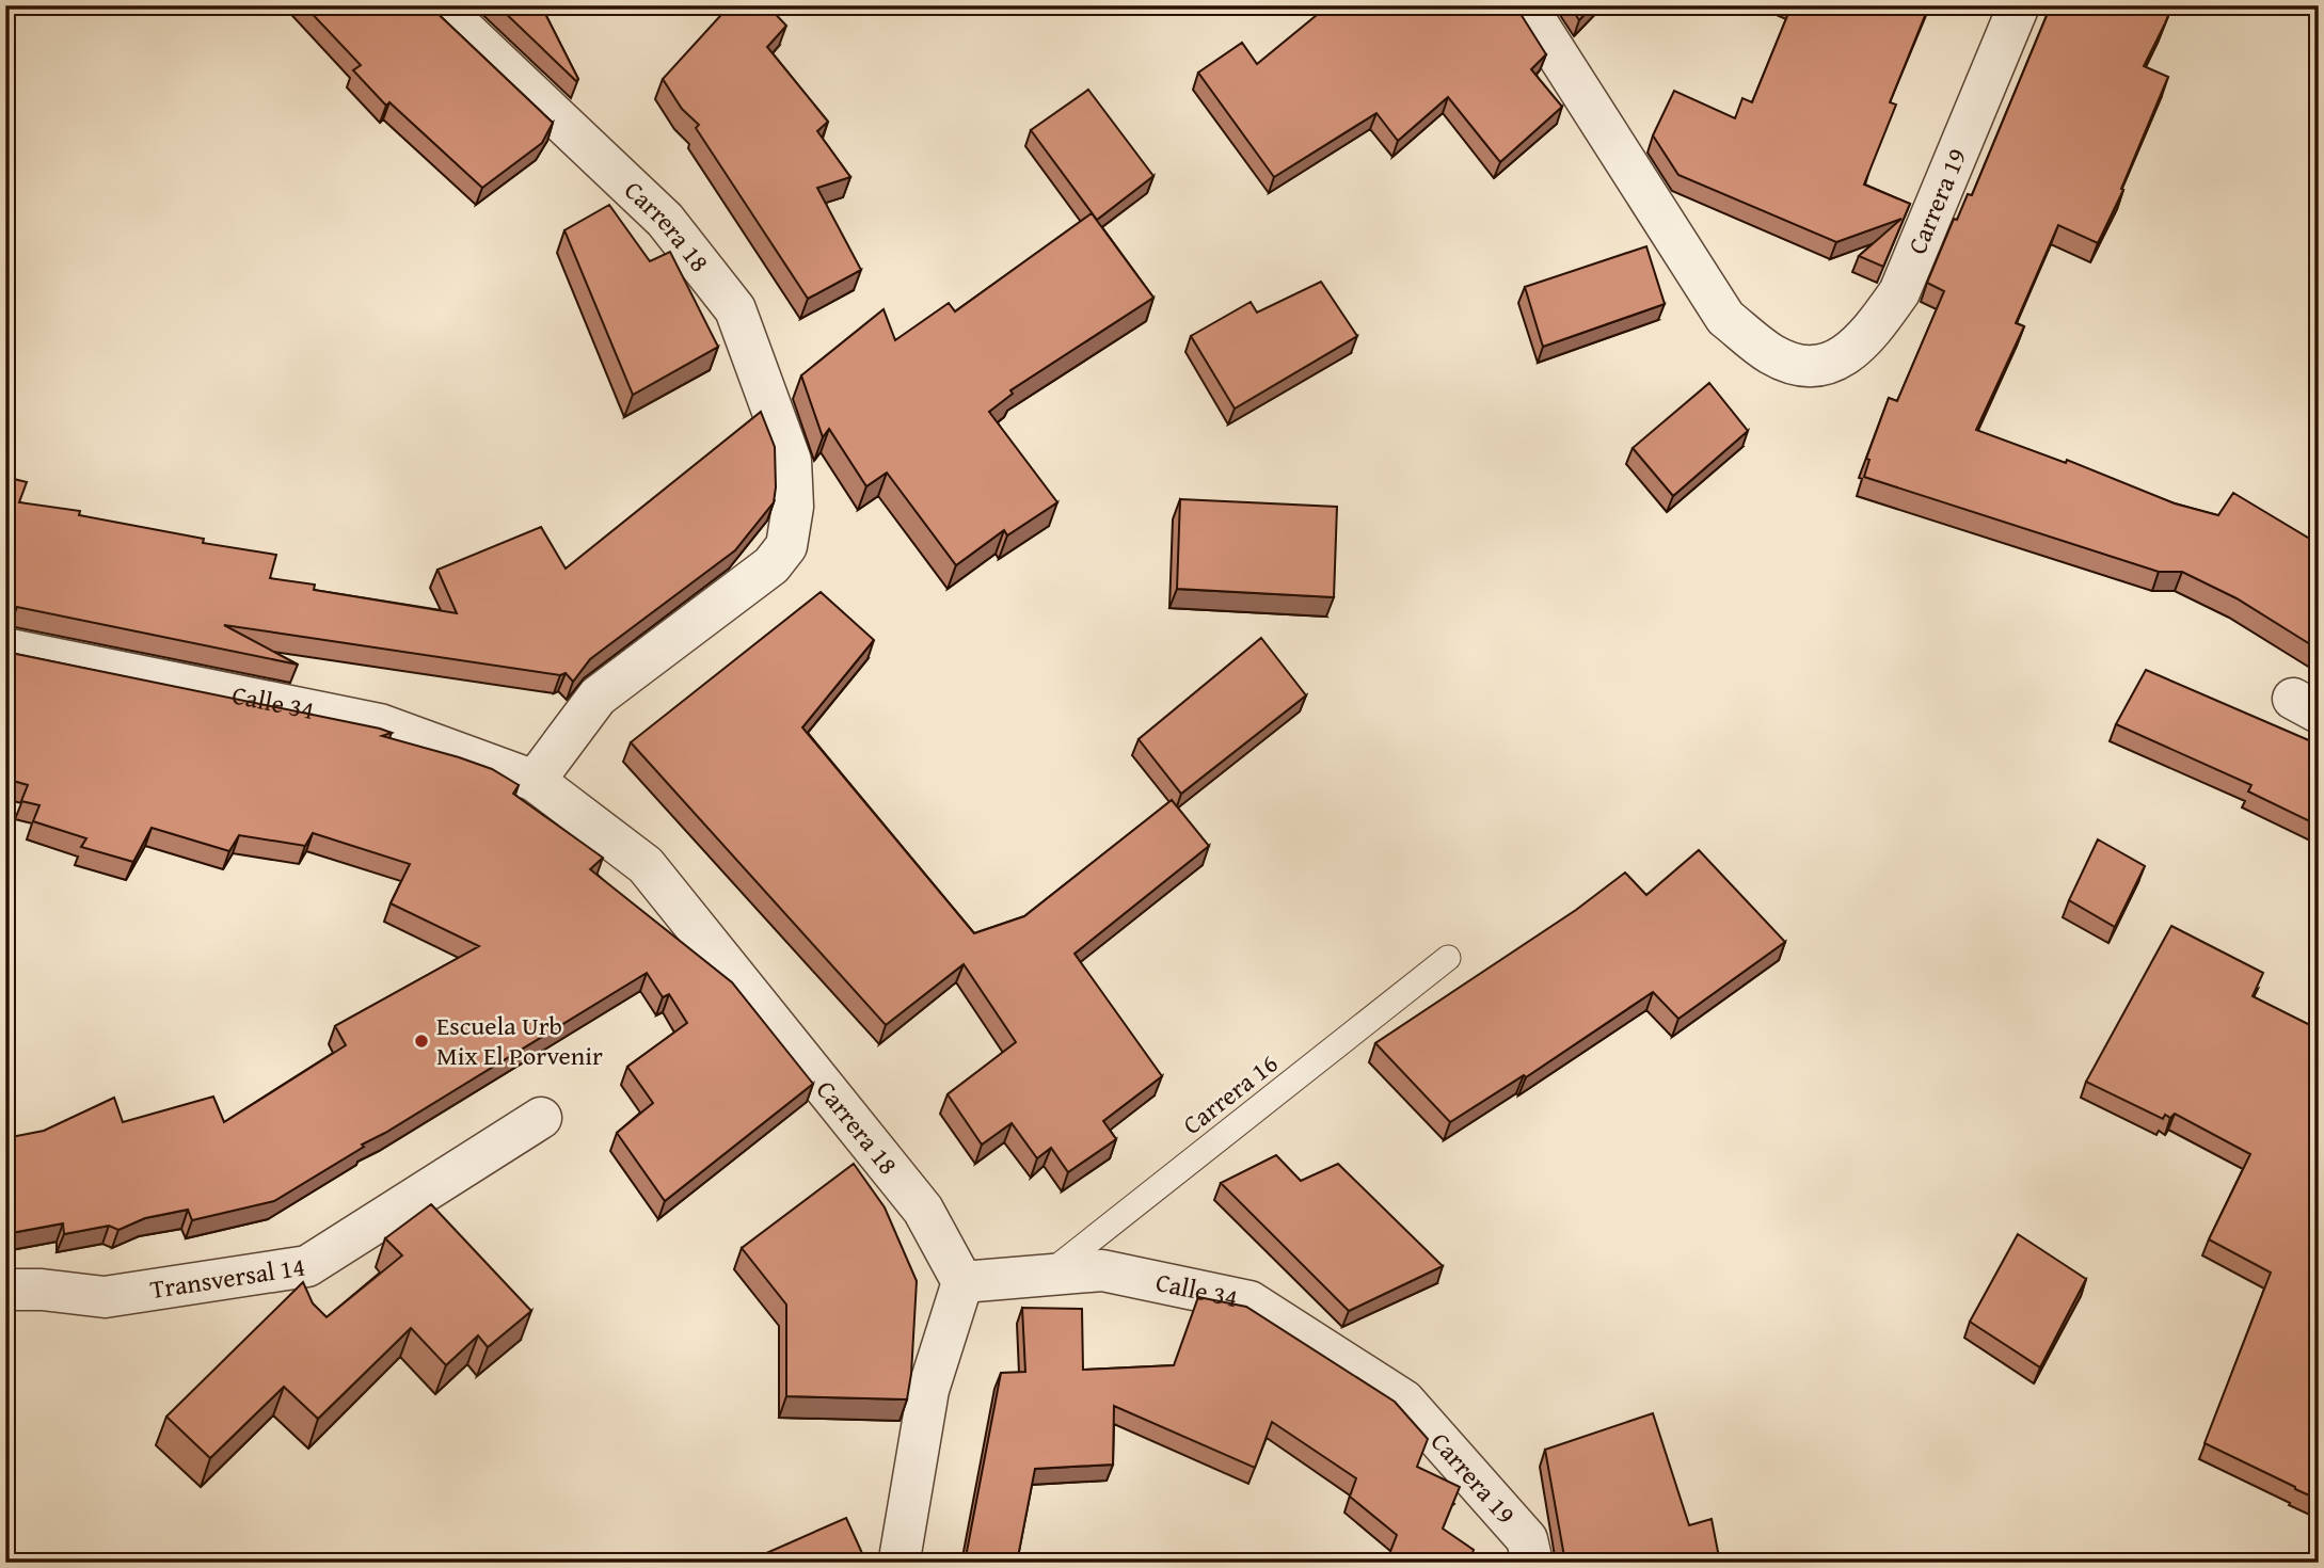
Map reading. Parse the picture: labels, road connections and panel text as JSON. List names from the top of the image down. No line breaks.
{"streets":{"street":["Carrera 19","Carrera 18","Calle 34","Transversal 14"],"lane":["Carrera 16"]},"crossings":[["Carrera 19","Calle 34"],["Carrera 18","Calle 34"],["Calle 34","Carrera 16"]],"places":["Escuela Urb Mix El Porvenir"]}
